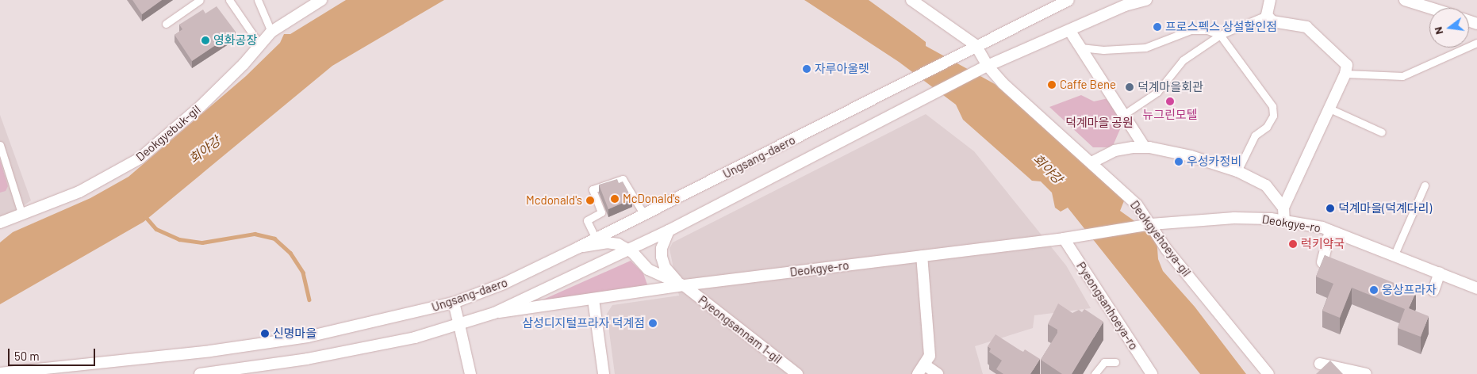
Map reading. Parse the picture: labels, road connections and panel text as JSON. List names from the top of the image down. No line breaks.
{"streets":{"street":["Deokgyebuk-gil","Ungsang-daero","Deokgye-ro","Deokgyehoeya-gil","Pyeongsanhoeya-ro","Pyeongsannam 1-gil"]},"crossings":[["Ungsang-daero","Deokgye-ro"],["Ungsang-daero","Deokgyehoeya-gil"],["Deokgye-ro","Deokgyehoeya-gil"],["Deokgye-ro","Pyeongsanhoeya-ro"],["Deokgye-ro","Pyeongsannam 1-gil"]],"water":["회야강"],"parks":["덕계마을 공원"],"places":["프로스펙스 상설할인점","영화공장","자루아울렛","Caffe Bene","덕계마을회관","뉴그린모텔","우성카정비","McDonald's","Mcdonald's","덕계마을(덕계다리)","럭키약국","웅상프라자","삼성디지털프라자 덕계점","신명마을"],"scale_bar":"50 m","north":"left"}
